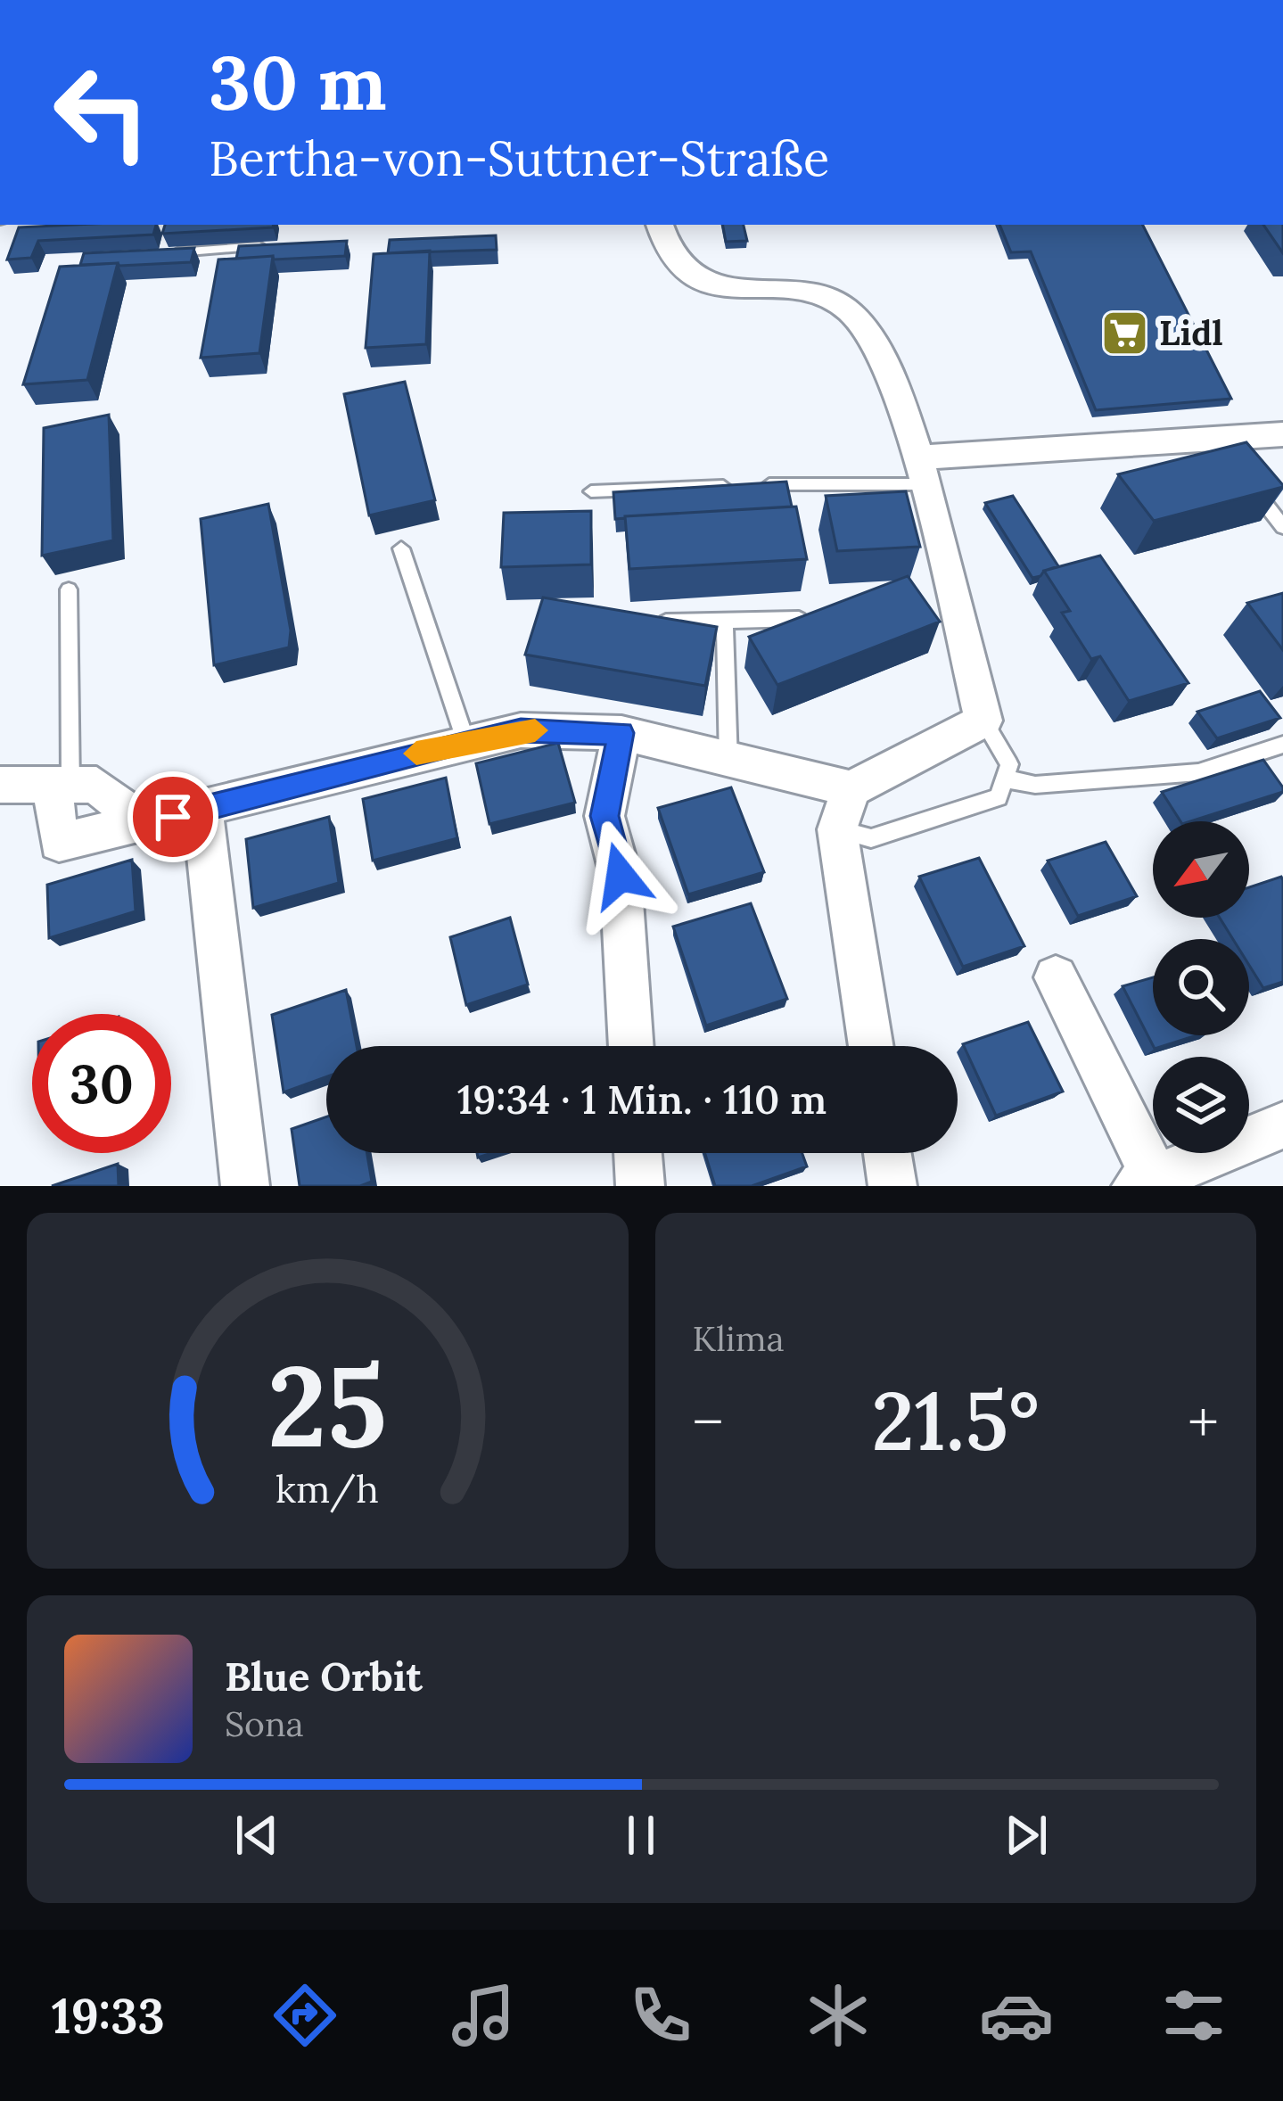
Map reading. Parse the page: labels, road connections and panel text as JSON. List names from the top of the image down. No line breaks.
{"places":{"supermarket":["Lidl"]},"north":"bottom left","page":{"turn":["30 m","Bertha-von-Suttner-Straße"],"limit":"30","trip":"19:34 · 1 Min. · 110 m","tile":"Klima","heat":["−","21.5°","+"],"song":["Blue Orbit","Sona"],"tabs":"19:33","gauge":["25","km/h"]}}
